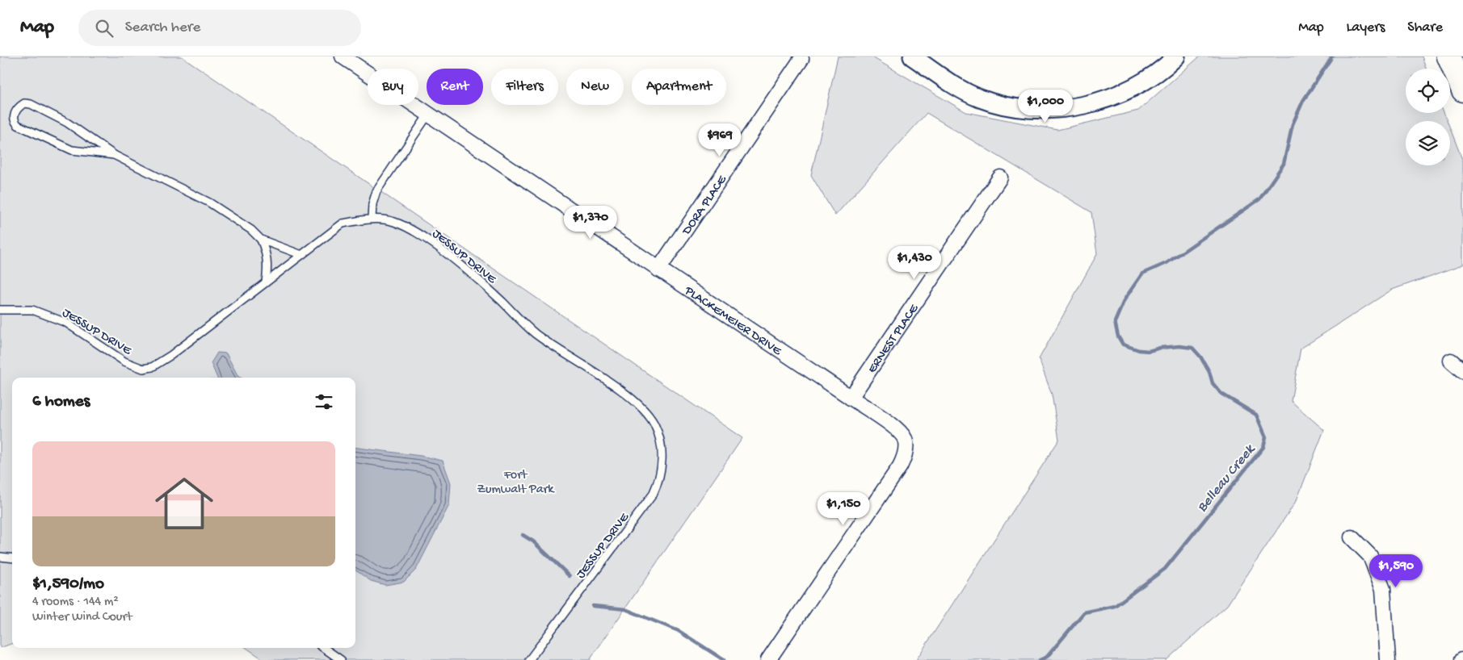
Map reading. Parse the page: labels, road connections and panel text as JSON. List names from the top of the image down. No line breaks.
{"streets":{"street":["DORA PLACE","PLACKEMEIER DRIVE","ERNEST PLACE"],"lane":["JESSUP DRIVE"]},"crossings":[["DORA PLACE","PLACKEMEIER DRIVE"],["PLACKEMEIER DRIVE","ERNEST PLACE"]],"water":["Belleau Creek"],"parks":["Fort Zumwalt Park"],"page":{"header":"Map","search":"Search here","nav":["Map","Layers","Share"],"chip":["Buy","Rent","Filters","New","Apartment"],"price":["$1,000","$969","$1,370","$1,430","$1,150","$1,590"],"heading":"6 homes","list":[{"name":"$1,590/mo","note":"4 rooms · 144 m² · Winter Wind Court"}]}}
